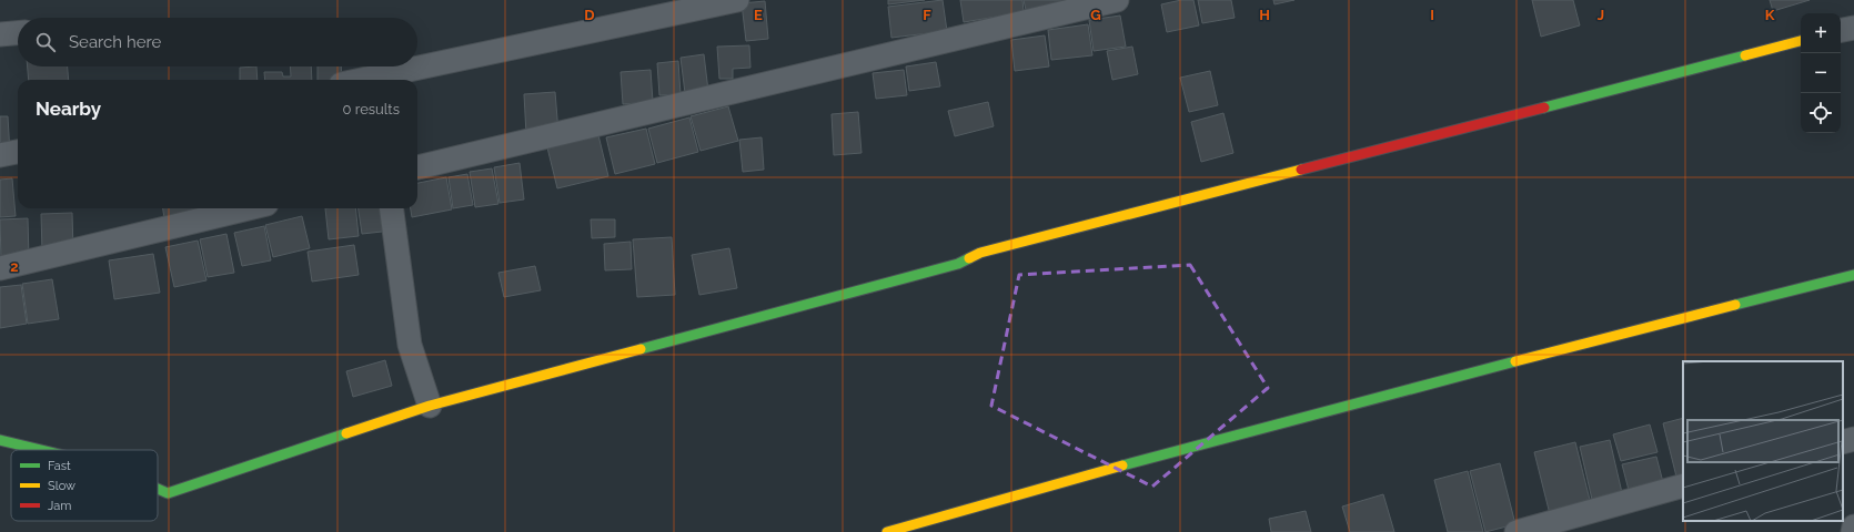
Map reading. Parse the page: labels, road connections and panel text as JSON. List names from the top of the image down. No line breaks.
{"legend":["Fast","Slow","Jam"],"page":{"map_buttons":["+","−"],"search":"Search here","heading":["Nearby","0 results"]},"grid":{"columns":["D","E","F","G","H","I","J","K"],"rows":["2"]}}
